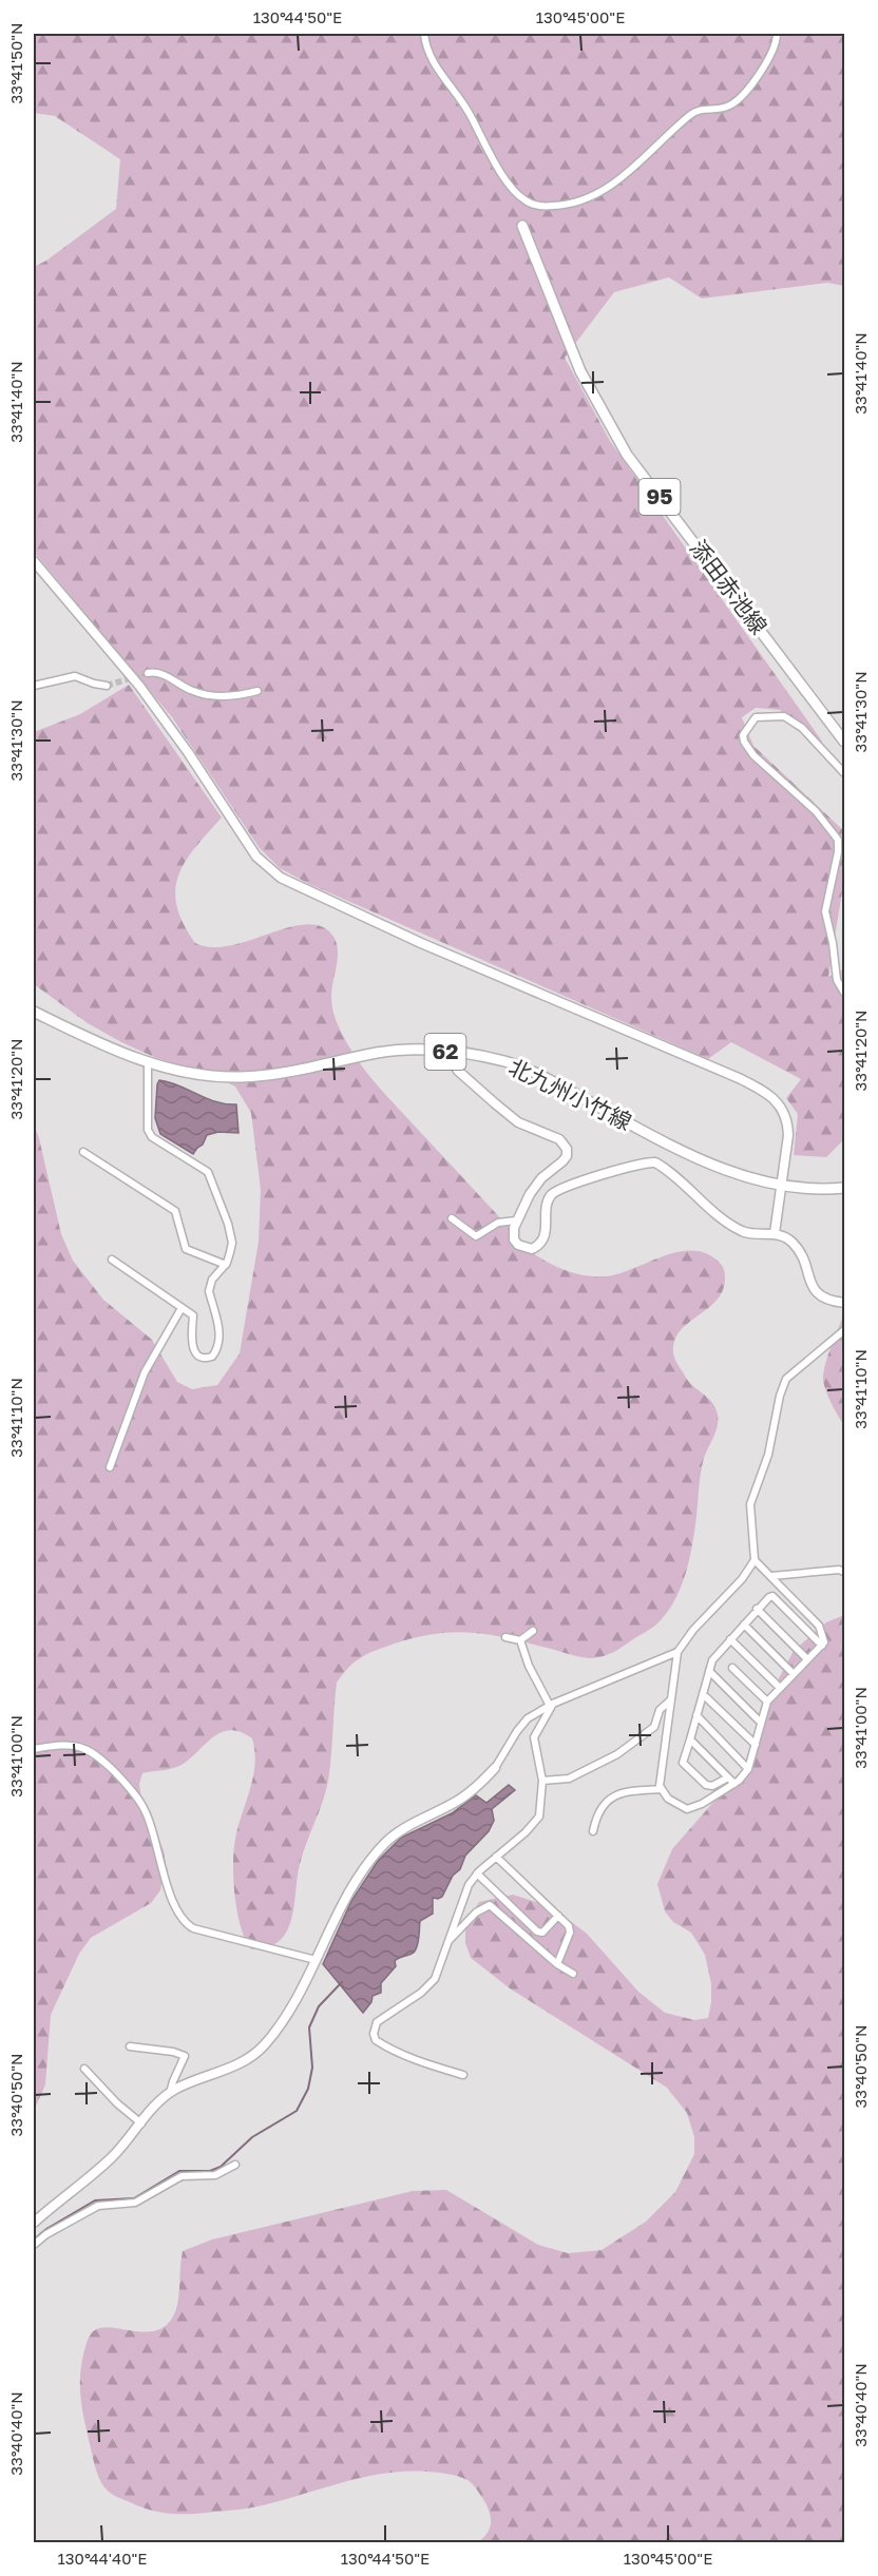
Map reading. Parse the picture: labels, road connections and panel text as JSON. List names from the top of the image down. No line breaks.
{"streets":{"main road":["95","添田赤池線","62","北九州小竹線"]},"coordinates":["130°44'50\"E","130°45'00\"E","33°41'50\"N","33°41'40\"N","33°41'30\"N","33°41'20\"N","33°41'10\"N","33°41'00\"N","33°40'50\"N","33°40'40\"N","130°44'40\"E"]}
